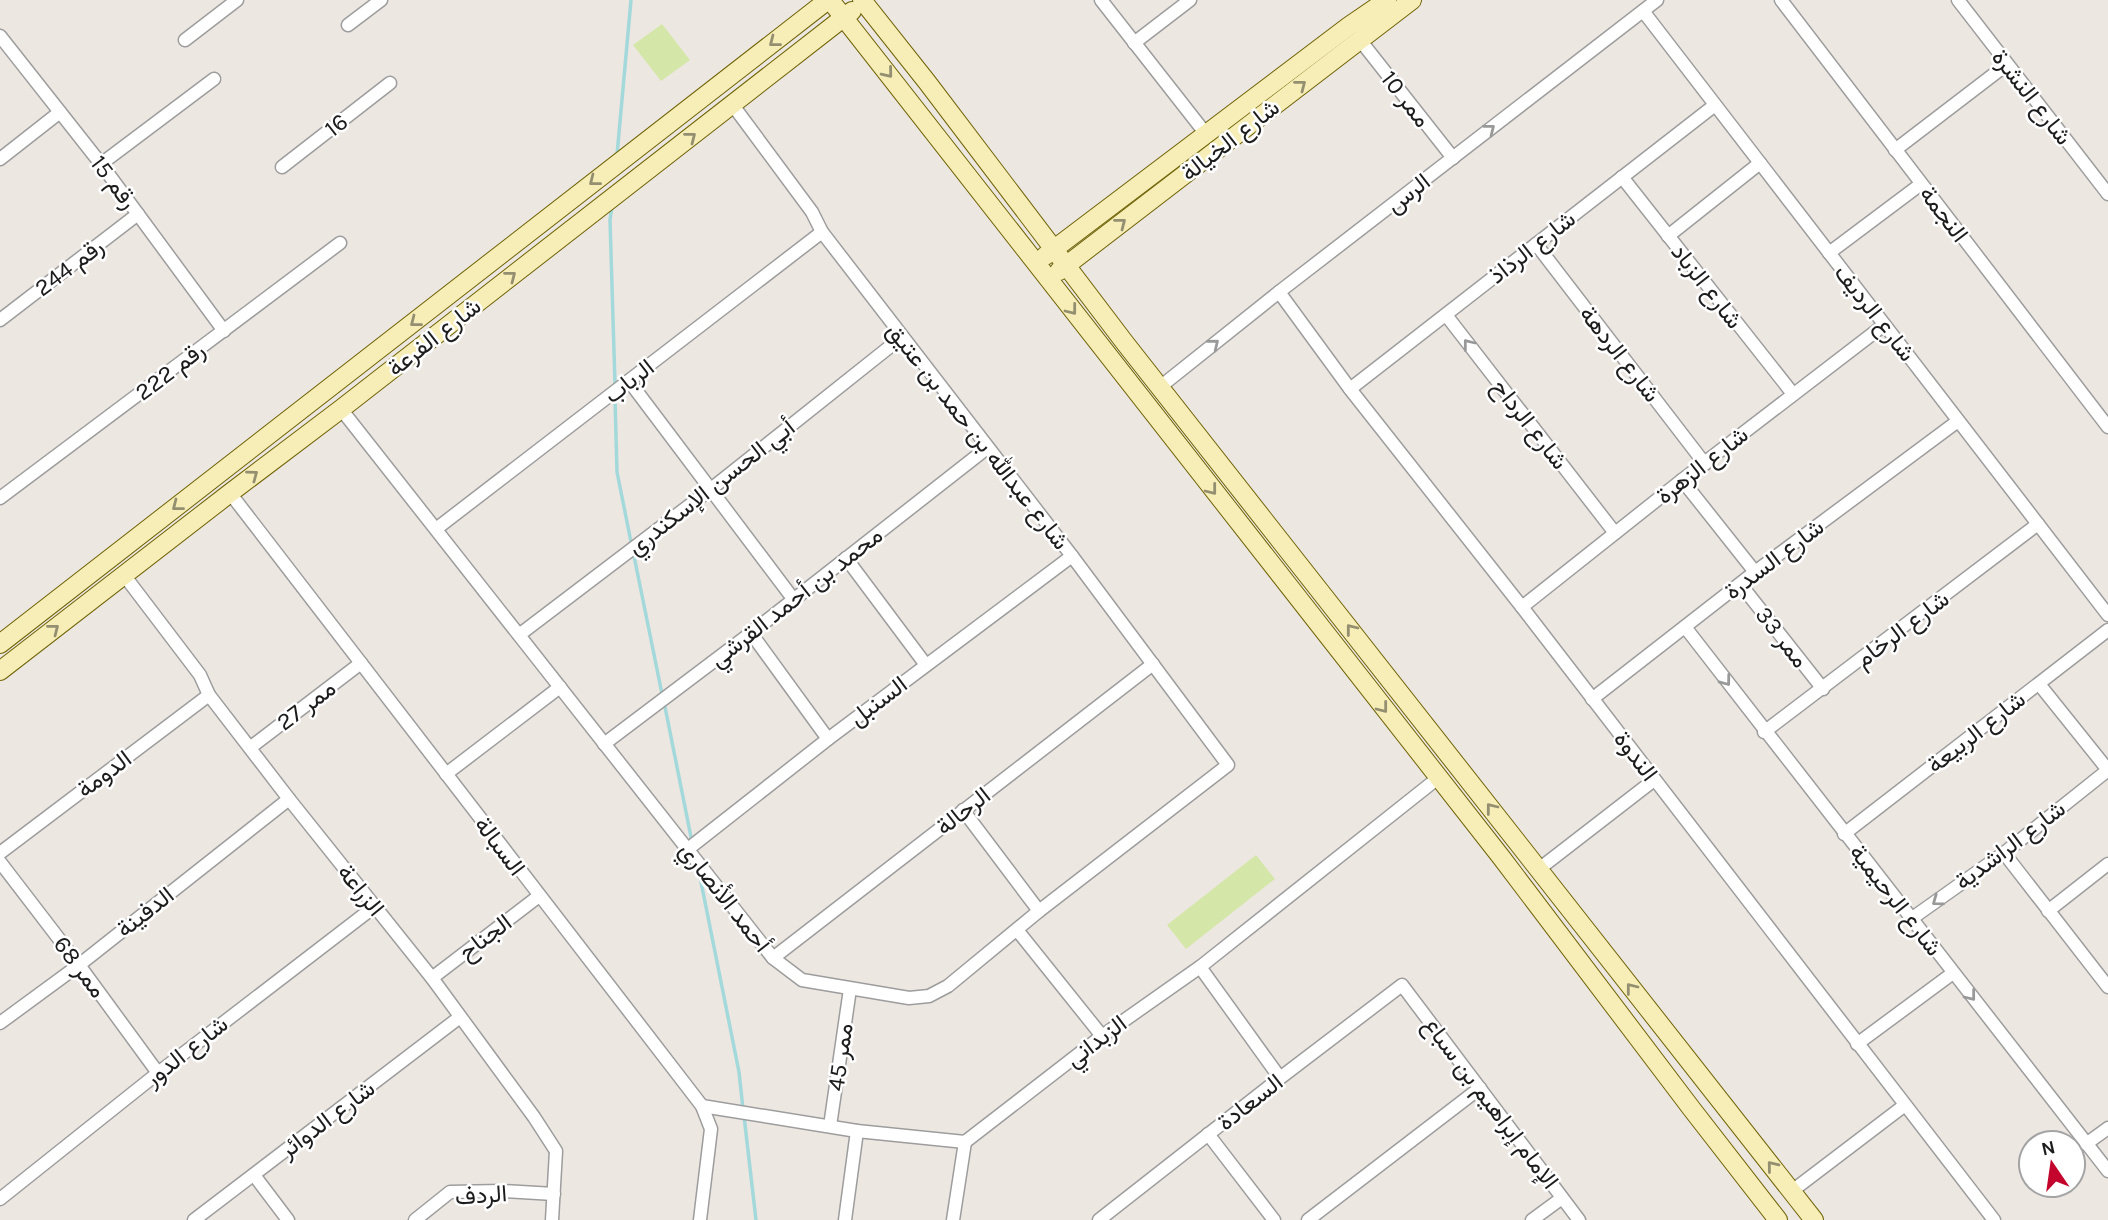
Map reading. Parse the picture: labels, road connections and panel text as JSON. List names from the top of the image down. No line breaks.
{"streets":{"street":["شارع النشرة","ممر 10","16","شارع الخيالة","رقم 15","الرس","النجمة","شارع الرذاذ","رقم 244","شارع الزباد","شارع الرديف","شارع الفرعة","شارع الردهة","رقم 222","الرباب","شارع الرداح","شارع عبدالله بن حمد بن عتيق","شارع الزهرة","أبي الحسن الإسكندري","شارع السدرة","محمد بن أحمد القرشي","شارع الرخام","ممر 33","السنبل","ممر 27","شارع الربيعة","الندوة","الدومة","الرحالة","شارع الراشدية","السبالة","الزراعة","أحمد الأنصاري","شارع الرحيمية","الدفينة","الجناح","ممر 68","الزبداني","شارع الدور","ممر 45","السعادة","الإمام إبراهيم بن سباع","شارع الدوائر","الردف"]},"crossings":[["ممر 10","شارع الخيالة"],["ممر 10","الرس"],["رقم 15","رقم 244"],["رقم 15","رقم 222"],["الرس","شارع الرديف"],["الرس","الندوة"],["شارع الرذاذ","شارع الزباد"],["شارع الرذاذ","شارع الرديف"],["شارع الرذاذ","شارع الردهة"],["شارع الرذاذ","شارع الرداح"],["شارع الرذاذ","الندوة"],["شارع الزباد","شارع الزهرة"],["شارع الرديف","شارع الزهرة"],["شارع الرديف","شارع السدرة"],["شارع الرديف","شارع الرخام"],["شارع الفرعة","شارع عبدالله بن حمد بن عتيق"],["شارع الفرعة","السبالة"],["شارع الفرعة","الزراعة"],["شارع الفرعة","أحمد الأنصاري"],["شارع الردهة","شارع الزهرة"],["الرباب","شارع عبدالله بن حمد بن عتيق"],["الرباب","أحمد الأنصاري"],["شارع الرداح","شارع الزهرة"],["شارع عبدالله بن حمد بن عتيق","أبي الحسن الإسكندري"],["شارع عبدالله بن حمد بن عتيق","محمد بن أحمد القرشي"],["شارع عبدالله بن حمد بن عتيق","السنبل"],["شارع عبدالله بن حمد بن عتيق","الرحالة"],["شارع عبدالله بن حمد بن عتيق","أحمد الأنصاري"],["شارع الزهرة","الندوة"],["أبي الحسن الإسكندري","أحمد الأنصاري"],["شارع السدرة","ممر 33"],["شارع السدرة","الندوة"],["شارع السدرة","شارع الرحيمية"],["محمد بن أحمد القرشي","أحمد الأنصاري"],["شارع الرخام","ممر 33"],["شارع الرخام","شارع الرحيمية"],["السنبل","أحمد الأنصاري"],["ممر 27","السبالة"],["ممر 27","الزراعة"],["شارع الربيعة","شارع الرحيمية"],["الدومة","الزراعة"],["الرحالة","أحمد الأنصاري"],["شارع الراشدية","شارع الرحيمية"],["السبالة","الجناح"],["الزراعة","الدفينة"],["الزراعة","الجناح"],["الزراعة","شارع الدور"],["الزراعة","شارع الدوائر"],["الزراعة","الردف"],["أحمد الأنصاري","ممر 45"],["الدفينة","ممر 68"],["ممر 68","شارع الدور"],["السعادة","الإمام إبراهيم بن سباع"]],"one_way":["الرس","شارع الرداح","شارع الراشدية","شارع الرحيمية"],"north":"top"}
